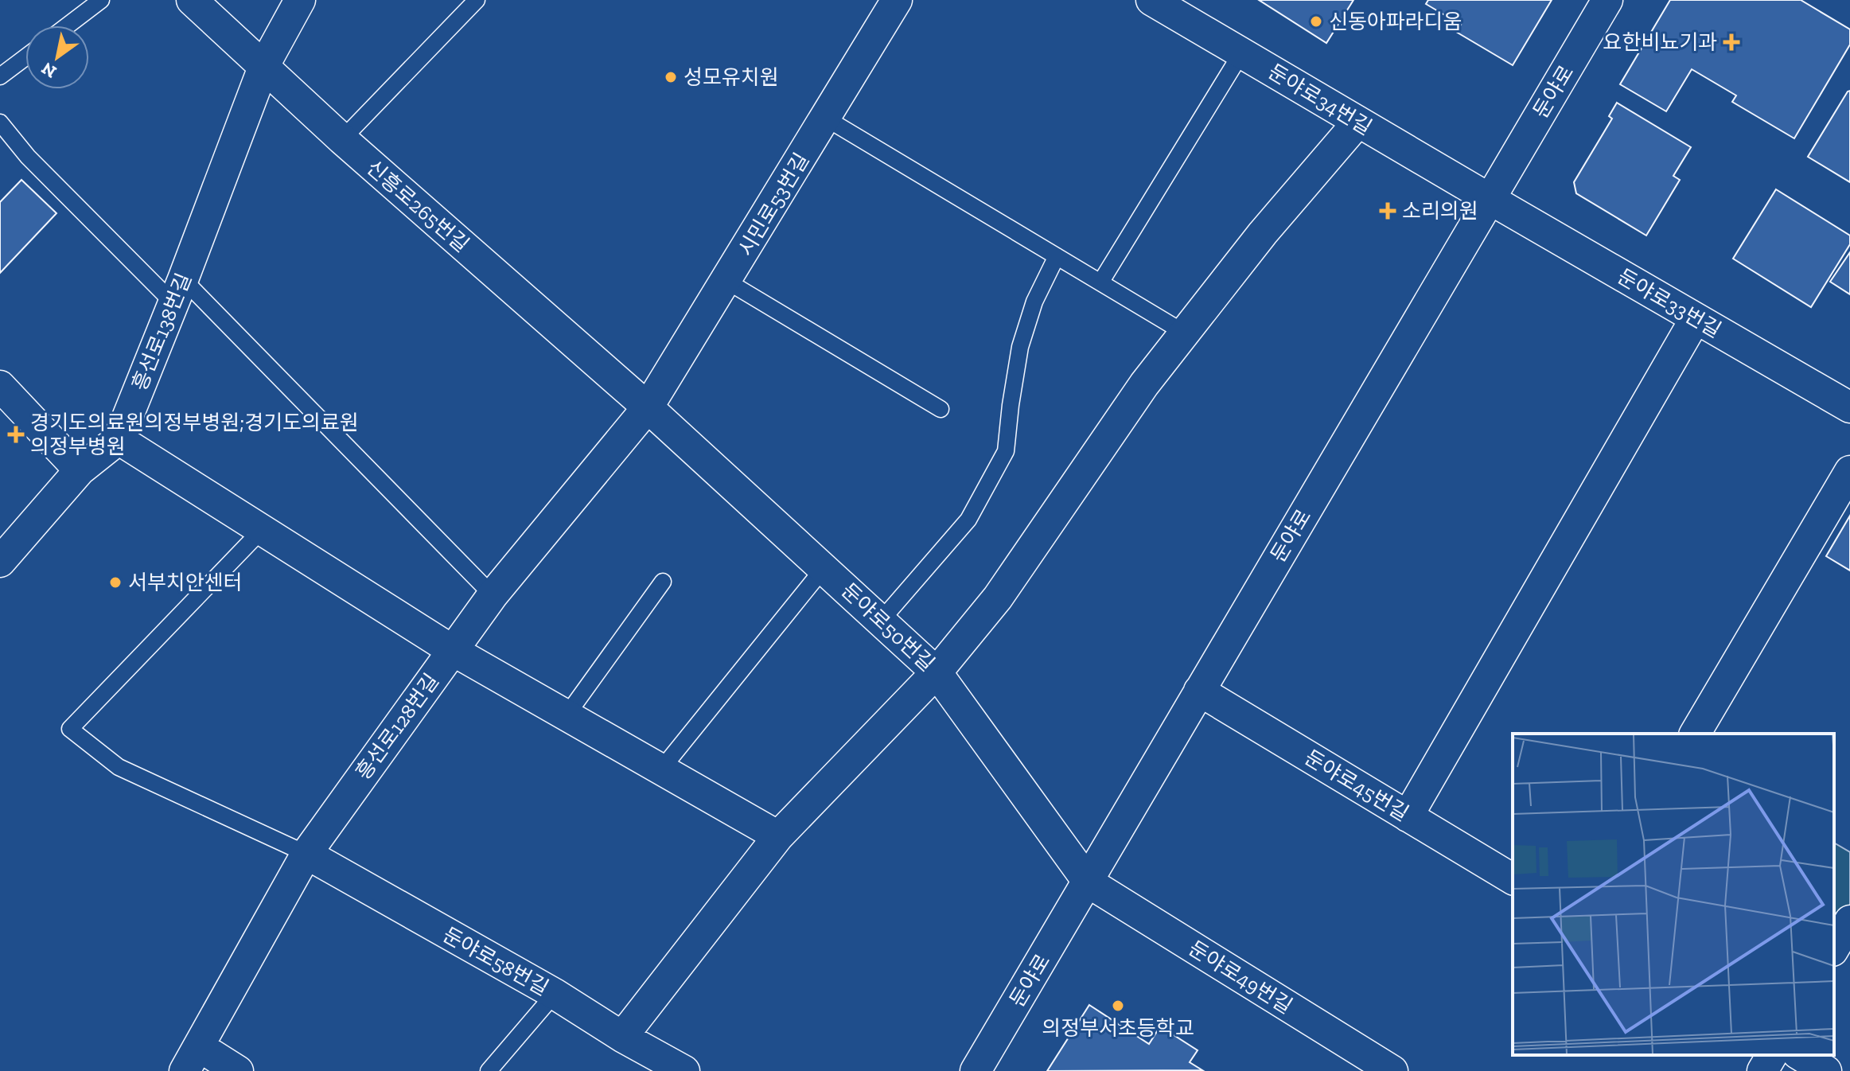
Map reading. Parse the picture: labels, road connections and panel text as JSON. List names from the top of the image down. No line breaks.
{"streets":{"street":["둔야로","둔야로34번길","시민로53번길","신흥로265번길","둔야로33번길","흥선로138번길","둔야로50번길","흥선로128번길","둔야로45번길","둔야로58번길","둔야로49번길"]},"crossings":[["둔야로","둔야로34번길"],["둔야로","둔야로33번길"],["둔야로","둔야로50번길"],["둔야로","둔야로45번길"],["둔야로","둔야로49번길"],["둔야로34번길","둔야로33번길"],["시민로53번길","신흥로265번길"],["시민로53번길","둔야로50번길"],["시민로53번길","흥선로128번길"],["신흥로265번길","흥선로138번길"],["신흥로265번길","둔야로50번길"],["신흥로265번길","흥선로128번길"],["둔야로50번길","흥선로128번길"],["둔야로50번길","둔야로49번길"],["흥선로128번길","둔야로58번길"]],"places":{"other":["신동아파라디움","성모유치원","서부치안센터","의정부서초등학교"],"health":["요한비뇨기과","소리의원","경기도의료원의정부병원;경기도의료원 의정부병원"]},"north":"bottom left"}
